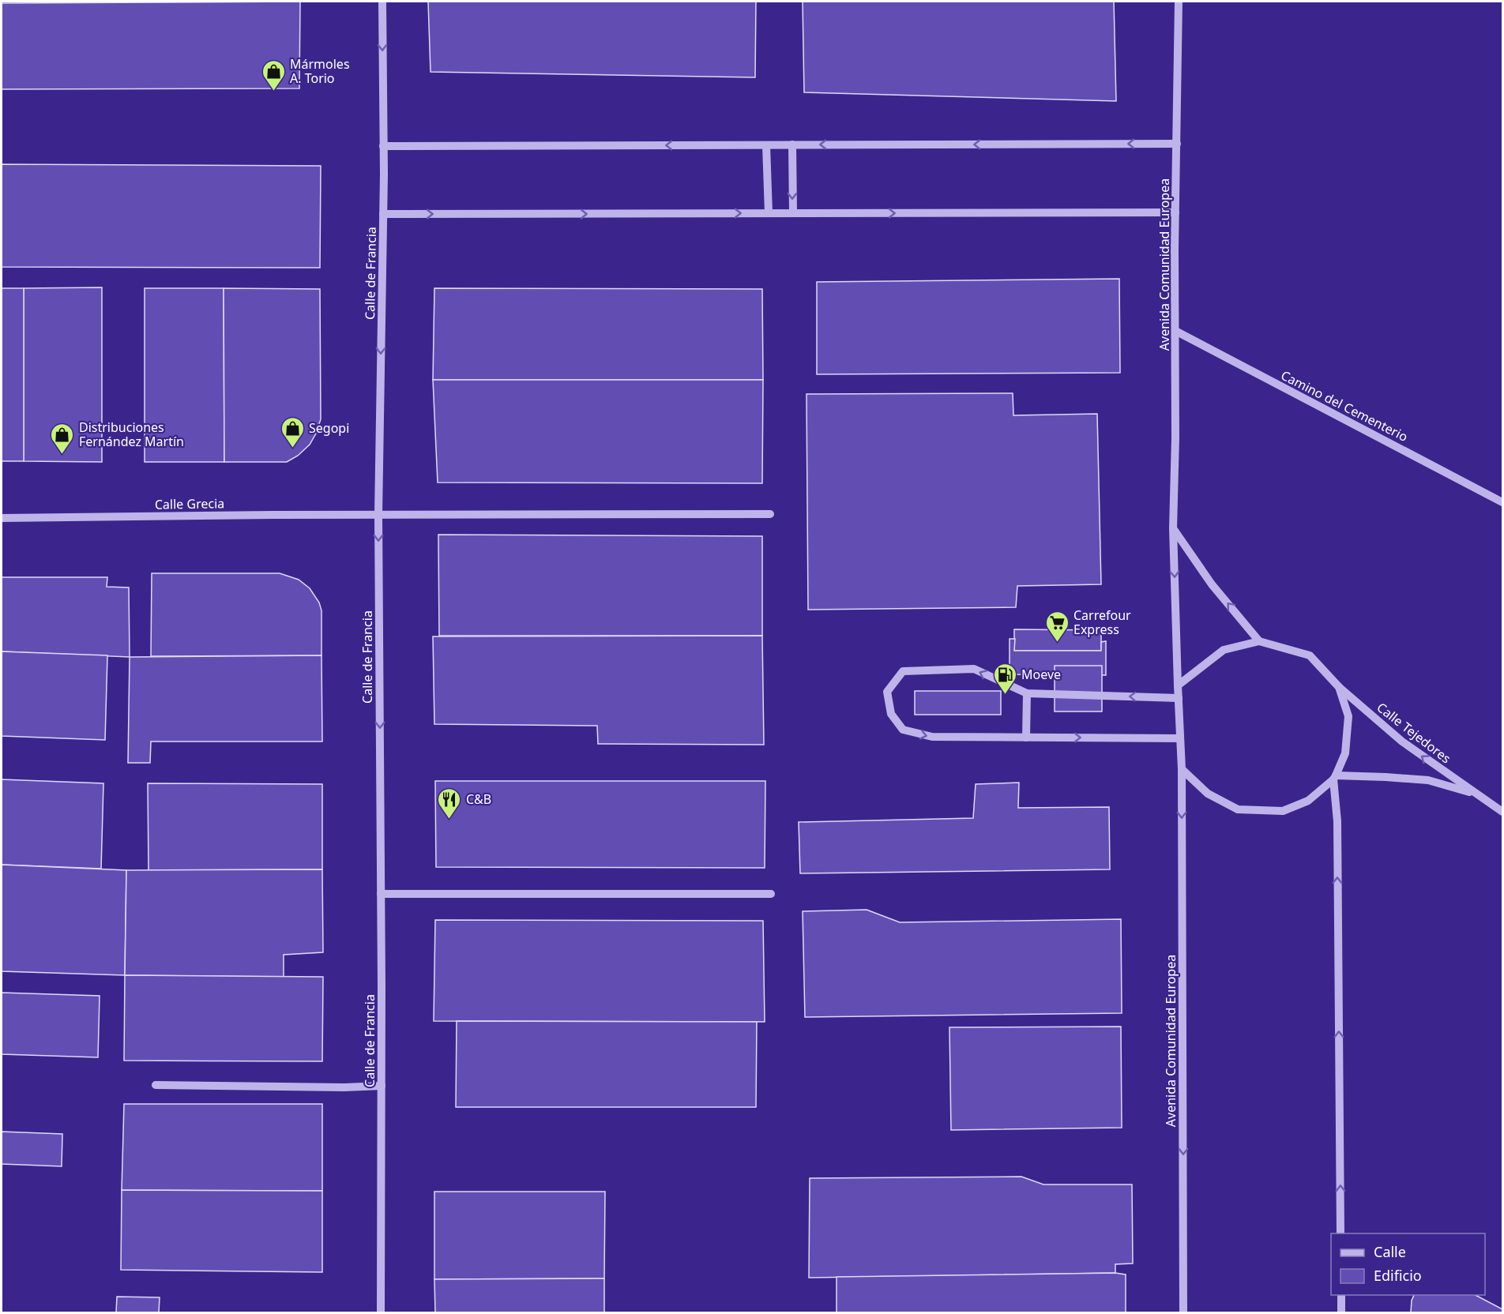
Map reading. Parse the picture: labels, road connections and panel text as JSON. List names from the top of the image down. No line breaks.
{"streets":{"street":["Avenida Comunidad Europea","Calle de Francia","Camino del Cementerio","Calle Grecia","Calle Tejedores"]},"crossings":[["Avenida Comunidad Europea","Camino del Cementerio"],["Calle de Francia","Calle Grecia"]],"one_way":["Avenida Comunidad Europea","Calle de Francia","Calle Tejedores"],"places":{"shop":["Mármoles A. Torio","Segopi","Distribuciones Fernández Martín"],"supermarket":["Carrefour Express"],"fuel station":["Moeve"],"restaurant":["C&B"]},"legend":["Calle","Edificio"]}
